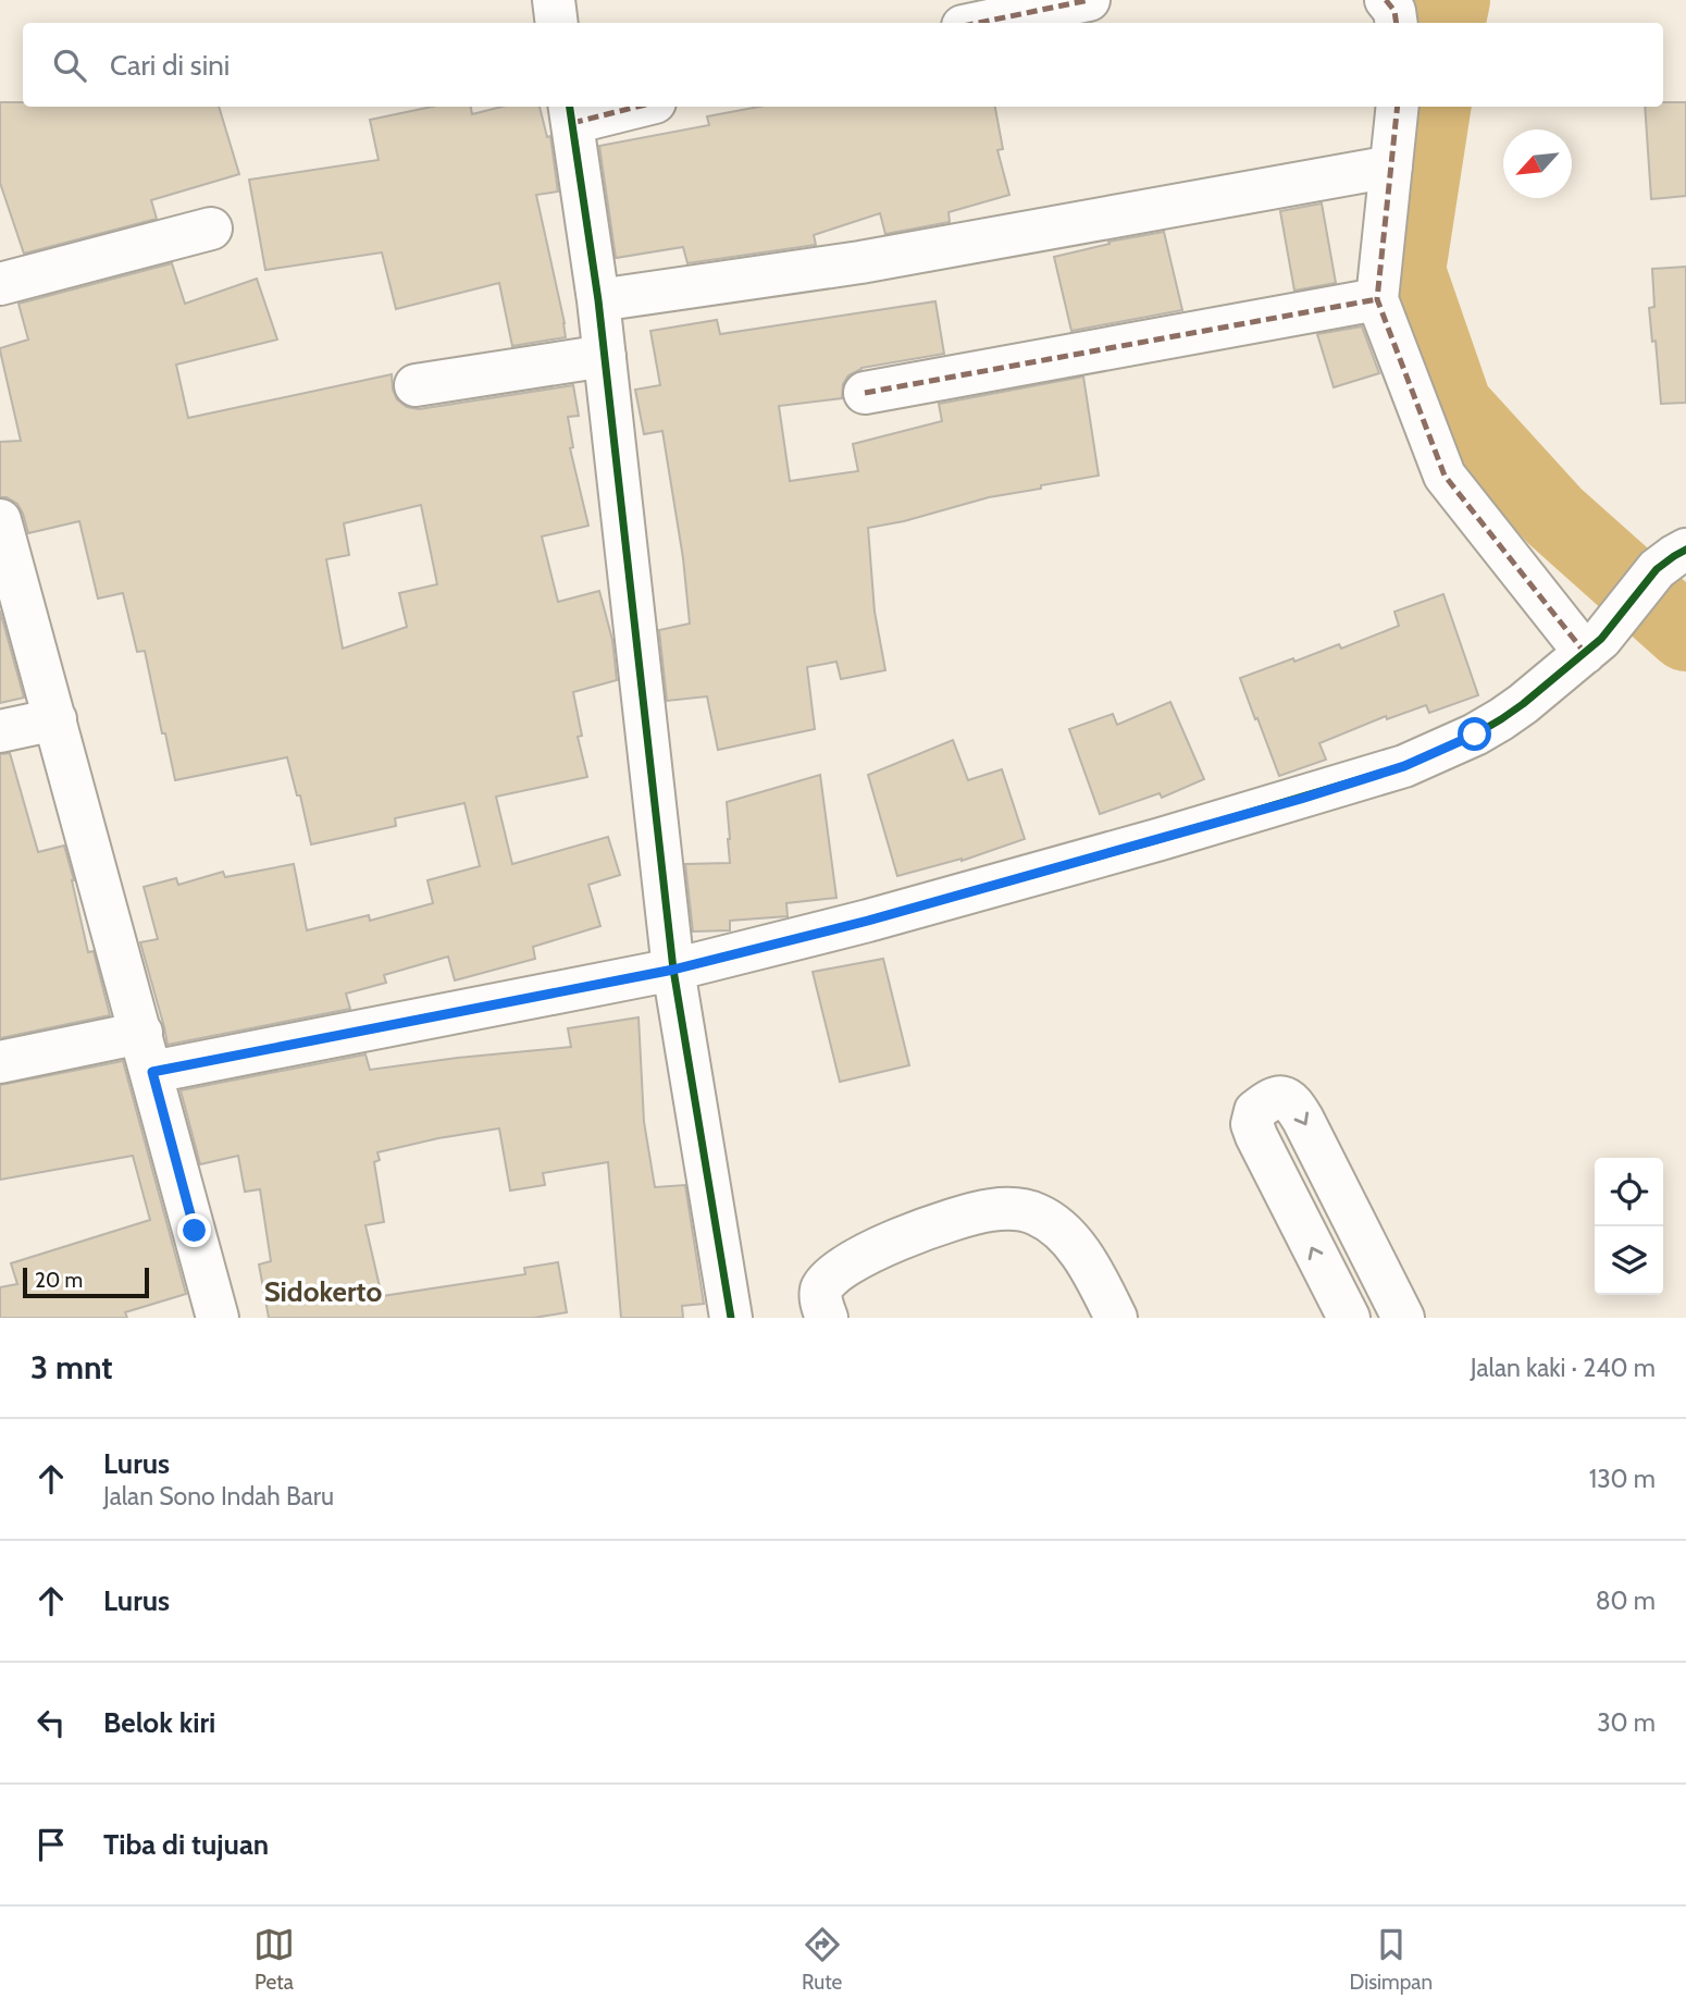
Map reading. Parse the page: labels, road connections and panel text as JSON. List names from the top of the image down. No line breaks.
{"districts":["Sidokerto"],"scale_bar":"20 m","north":"bottom left","page":{"search":"Cari di sini","scale":"20 m","heading":["3 mnt","Jalan kaki · 240 m"],"list":[["Lurus","Jalan Sono Indah Baru","130 m"],["Lurus","80 m"],["Belok kiri","30 m"],"Tiba di tujuan"],"nav":["Peta","Rute","Disimpan"]}}
